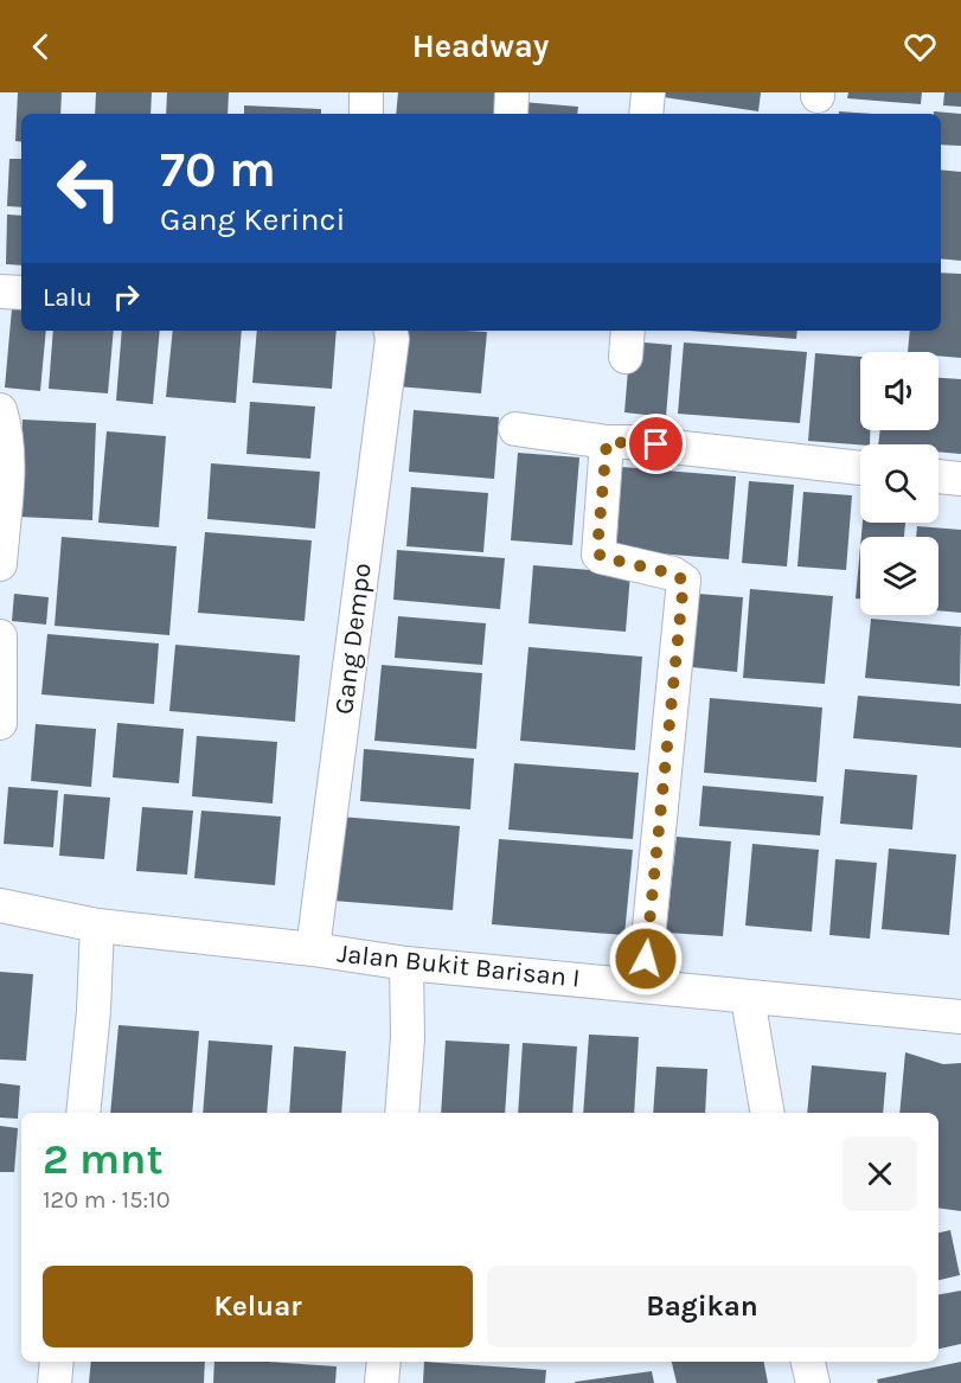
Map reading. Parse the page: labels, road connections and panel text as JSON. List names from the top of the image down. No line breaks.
{"streets":{"street":["Gang Dempo","Jalan Bukit Barisan I"]},"crossings":[["Gang Dempo","Jalan Bukit Barisan I"]],"page":{"header":"Headway","turn":["70 m","Gang Kerinci"],"then":"Lalu","heading":["2 mnt","120 m · 15:10"],"buttons":["Keluar","Bagikan"]}}
